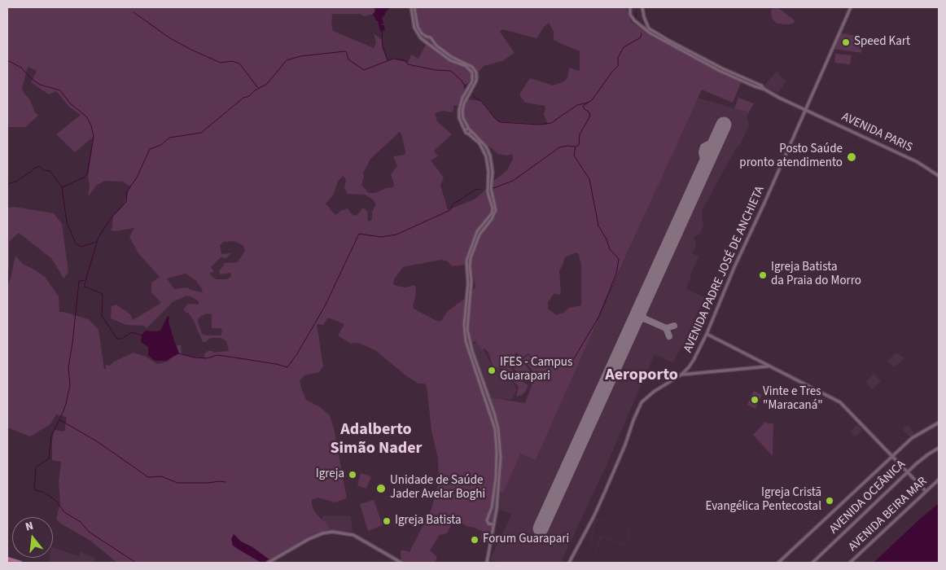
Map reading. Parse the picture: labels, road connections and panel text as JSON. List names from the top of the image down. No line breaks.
{"streets":{"street":["AVENIDA PARIS","AVENIDA PADRE JOSÉ DE ANCHIETA","AVENIDA OCEÂNICA","AVENIDA BEIRA MAR"]},"crossings":[["AVENIDA PARIS","AVENIDA PADRE JOSÉ DE ANCHIETA"]],"districts":["Aeroporto","Adalberto Simão Nader"],"places":["Speed Kart","Posto Saúde pronto atendimento","Igreja Batista da Praia do Morro","IFES - Campus Guarapari","Vinte e Tres \"Maracaná\"","Igreja","Unidade de Saúde Jader Avelar Boghi","Igreja Cristã Evangélica Pentecostal","Igreja Batista","Forum Guarapari"],"north":"top"}
